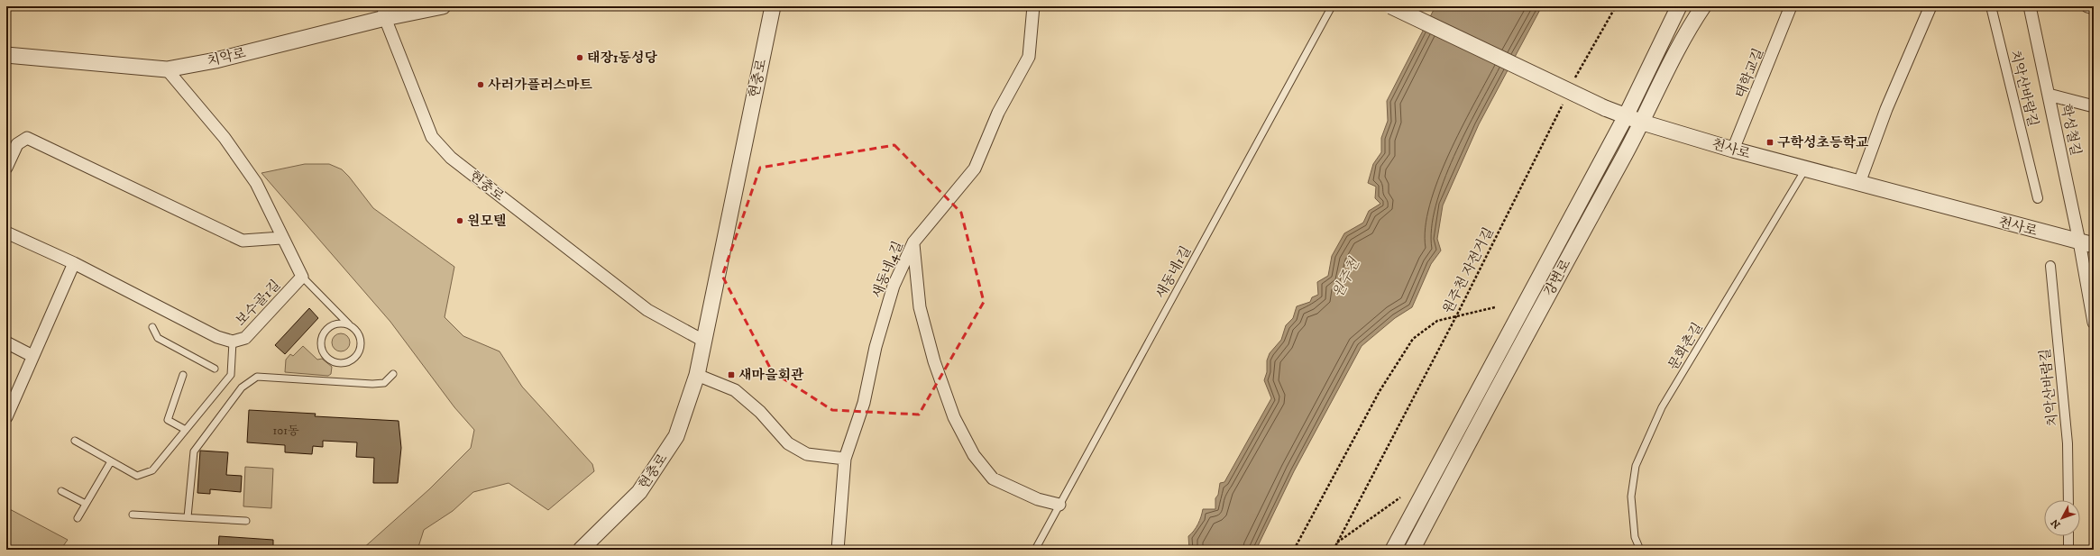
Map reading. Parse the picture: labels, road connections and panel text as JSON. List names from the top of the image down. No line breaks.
{"streets":{"street":["치악로","태학교길","현충로","치악산바람길","학성철길","천사로","새동네4길","강변로","보수골1길"],"lane":["새동네1길","문화촌길"],"path":["원주천 자전거길"]},"crossings":[["치악로","현충로"],["태학교길","천사로"],["학성철길","천사로"],["천사로","강변로"],["천사로","문화촌길"]],"water":["원주천"],"places":{"other":["태장1동성당","사러가플러스마트","원모텔"],"transit":["구학성초등학교","새마을회관"]},"house_numbers":["101동"],"north":"bottom left"}
